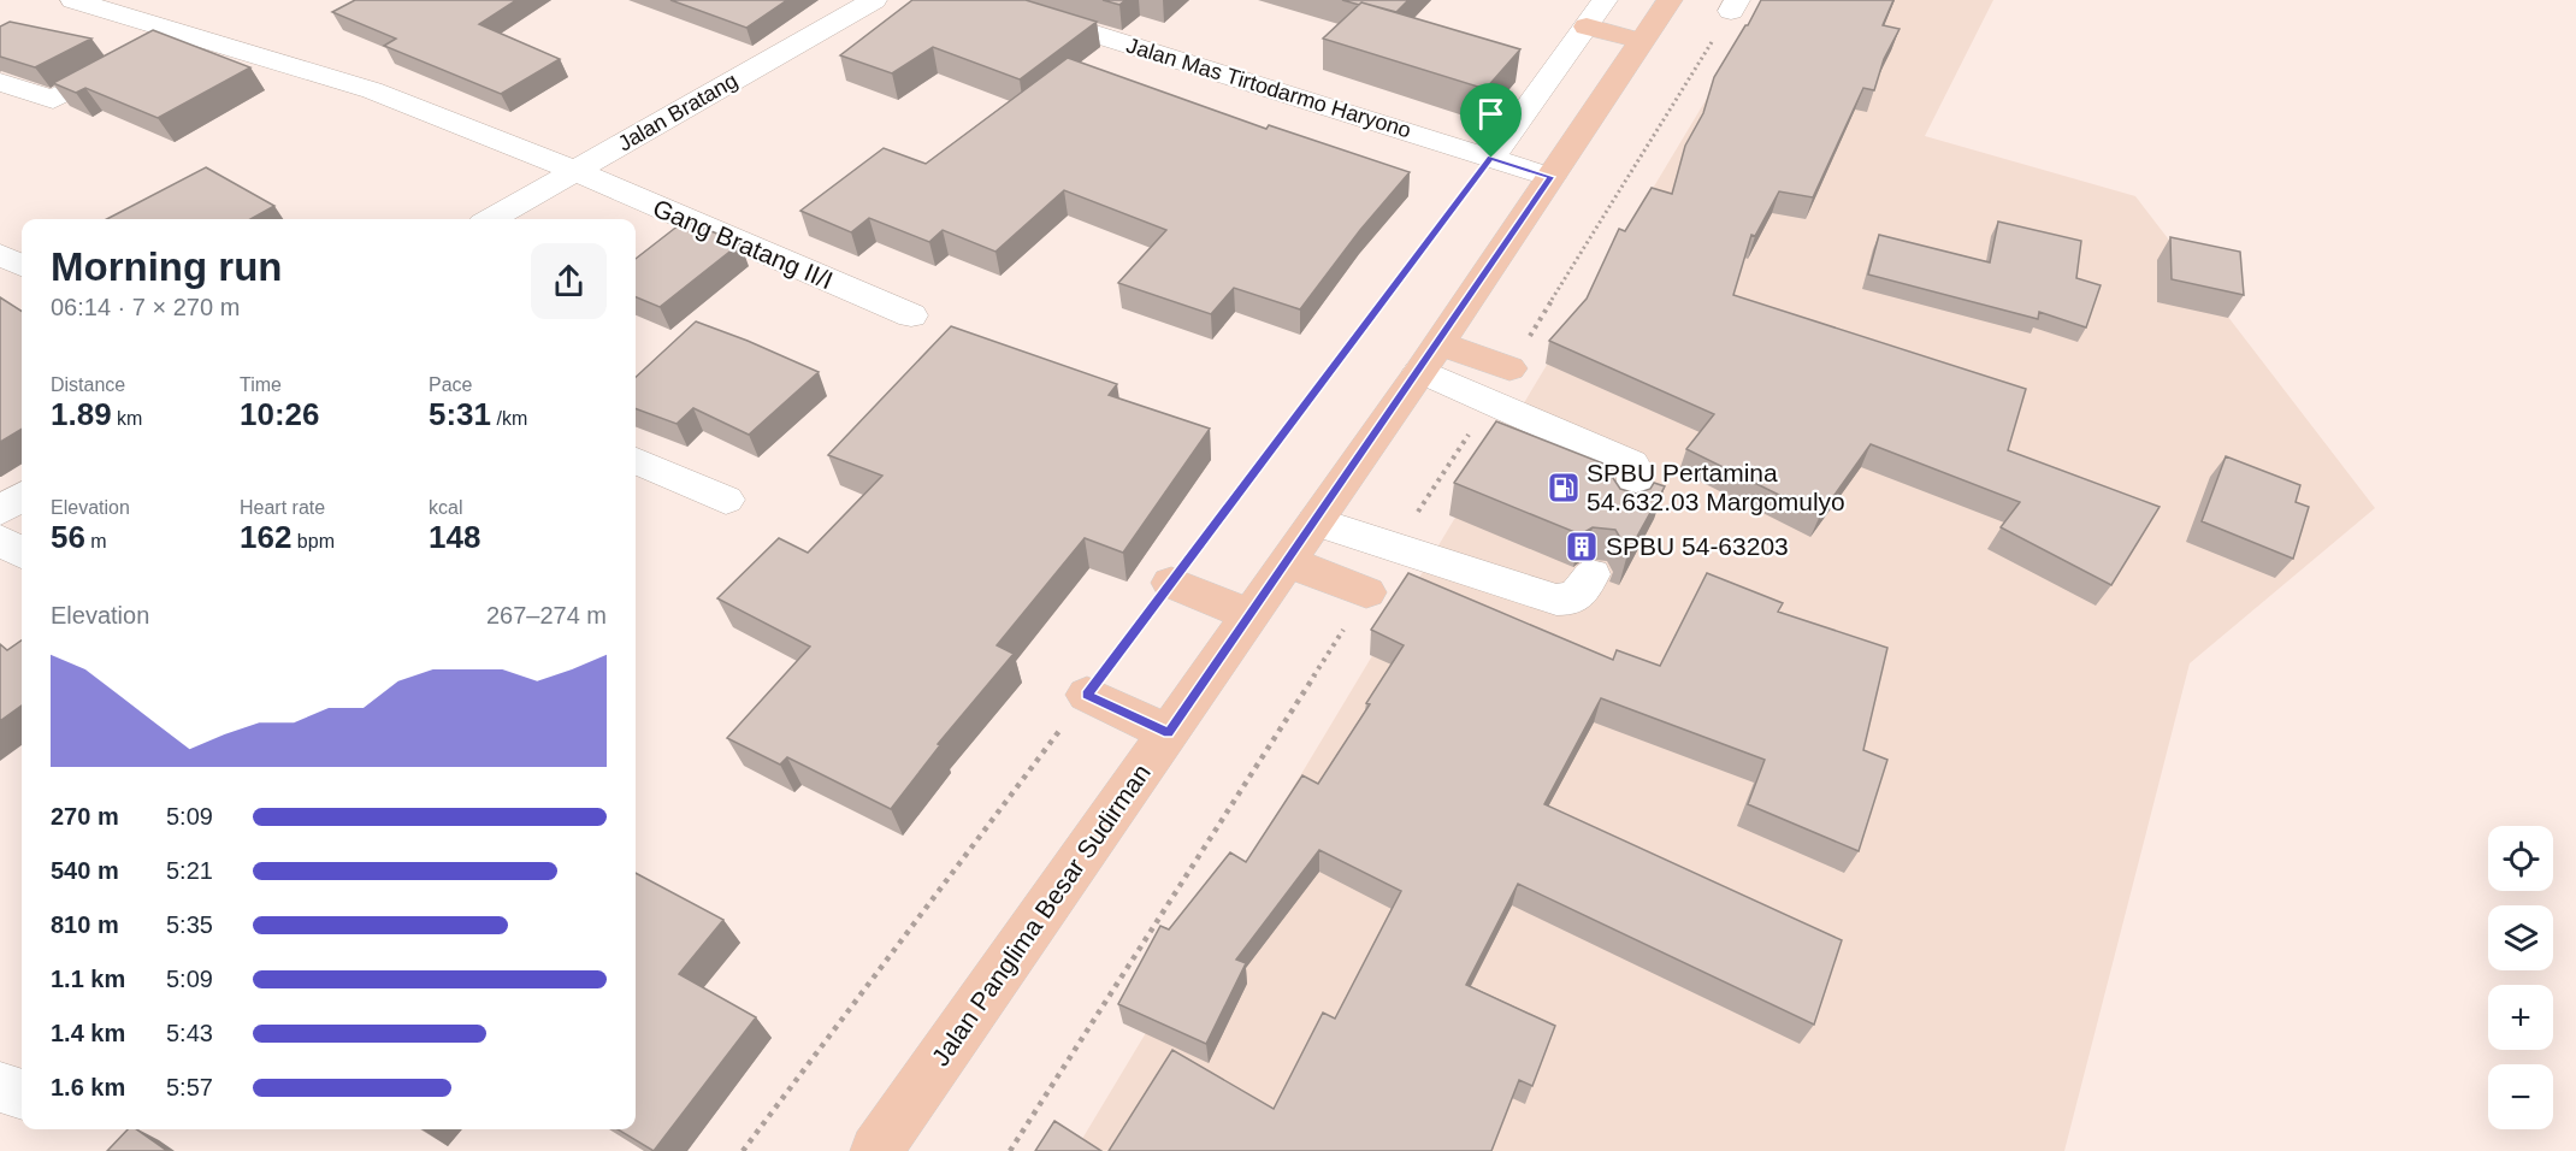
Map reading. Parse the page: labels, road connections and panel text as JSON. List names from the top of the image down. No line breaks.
{"streets":{"main road":["Jalan Panglima Besar Sudirman"],"street":["Jalan Mas Tirtodarmo Haryono","Jalan Bratang","Gang Bratang II/I"]},"crossings":[["Jalan Mas Tirtodarmo Haryono","Jalan Panglima Besar Sudirman"],["Jalan Bratang","Gang Bratang II/I"]],"places":{"fuel station":["SPBU Pertamina 54.632.03 Margomulyo"],"building":["SPBU 54-63203"]},"page":{"heading":["Morning run","06:14 · 7 × 270 m"],"stats":[["Distance","1.89 km"],["Time","10:26"],["Pace","5:31 /km"],["Elevation","56 m"],["Heart rate","162 bpm"],["kcal","148"]],"chart":["Elevation","267–274 m"],"list":[{"name":"270 m","note":"5:09"},{"name":"540 m","note":"5:21"},{"name":"810 m","note":"5:35"},{"name":"1.1 km","note":"5:09"},{"name":"1.4 km","note":"5:43"},{"name":"1.6 km","note":"5:57"}],"map_buttons":["+","−"]}}
